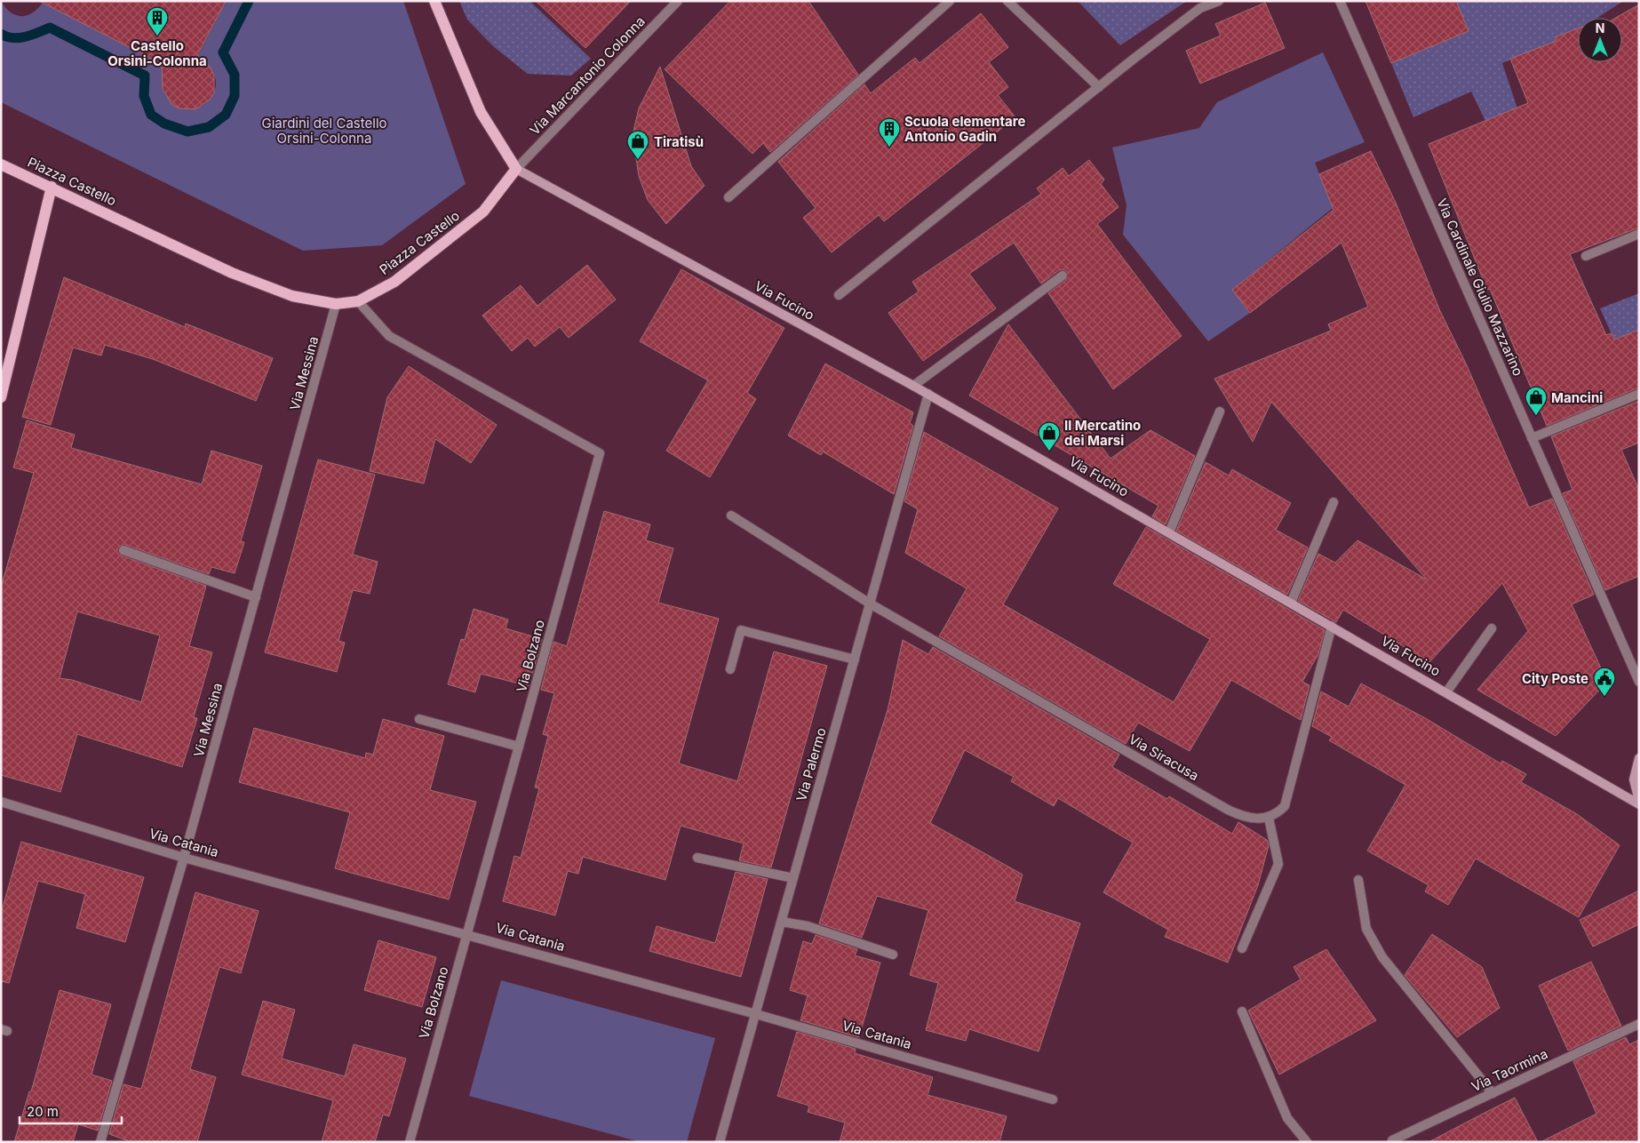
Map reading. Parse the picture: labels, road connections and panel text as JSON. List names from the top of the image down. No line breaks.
{"streets":{"main road":["Piazza Castello","Via Fucino"],"street":["Via Marcantonio Colonna","Via Cardinale Giulio Mazzarino","Via Messina","Via Bolzano","Via Siracusa","Via Palermo","Via Catania","Via Taormina"]},"crossings":[["Via Marcantonio Colonna","Piazza Castello"],["Via Marcantonio Colonna","Via Fucino"],["Piazza Castello","Via Fucino"],["Piazza Castello","Via Messina"],["Piazza Castello","Via Bolzano"],["Via Fucino","Via Palermo"],["Via Messina","Via Catania"],["Via Bolzano","Via Catania"],["Via Siracusa","Via Palermo"],["Via Palermo","Via Catania"]],"parks":["Giardini del Castello Orsini-Colonna"],"places":{"building":["Castello Orsini-Colonna","Scuola elementare Antonio Gadin"],"shop":["Tiratisù","Mancini","Il Mercatino dei Marsi"],"public building":["City Poste"]},"scale_bar":"20 m","north":"top"}
